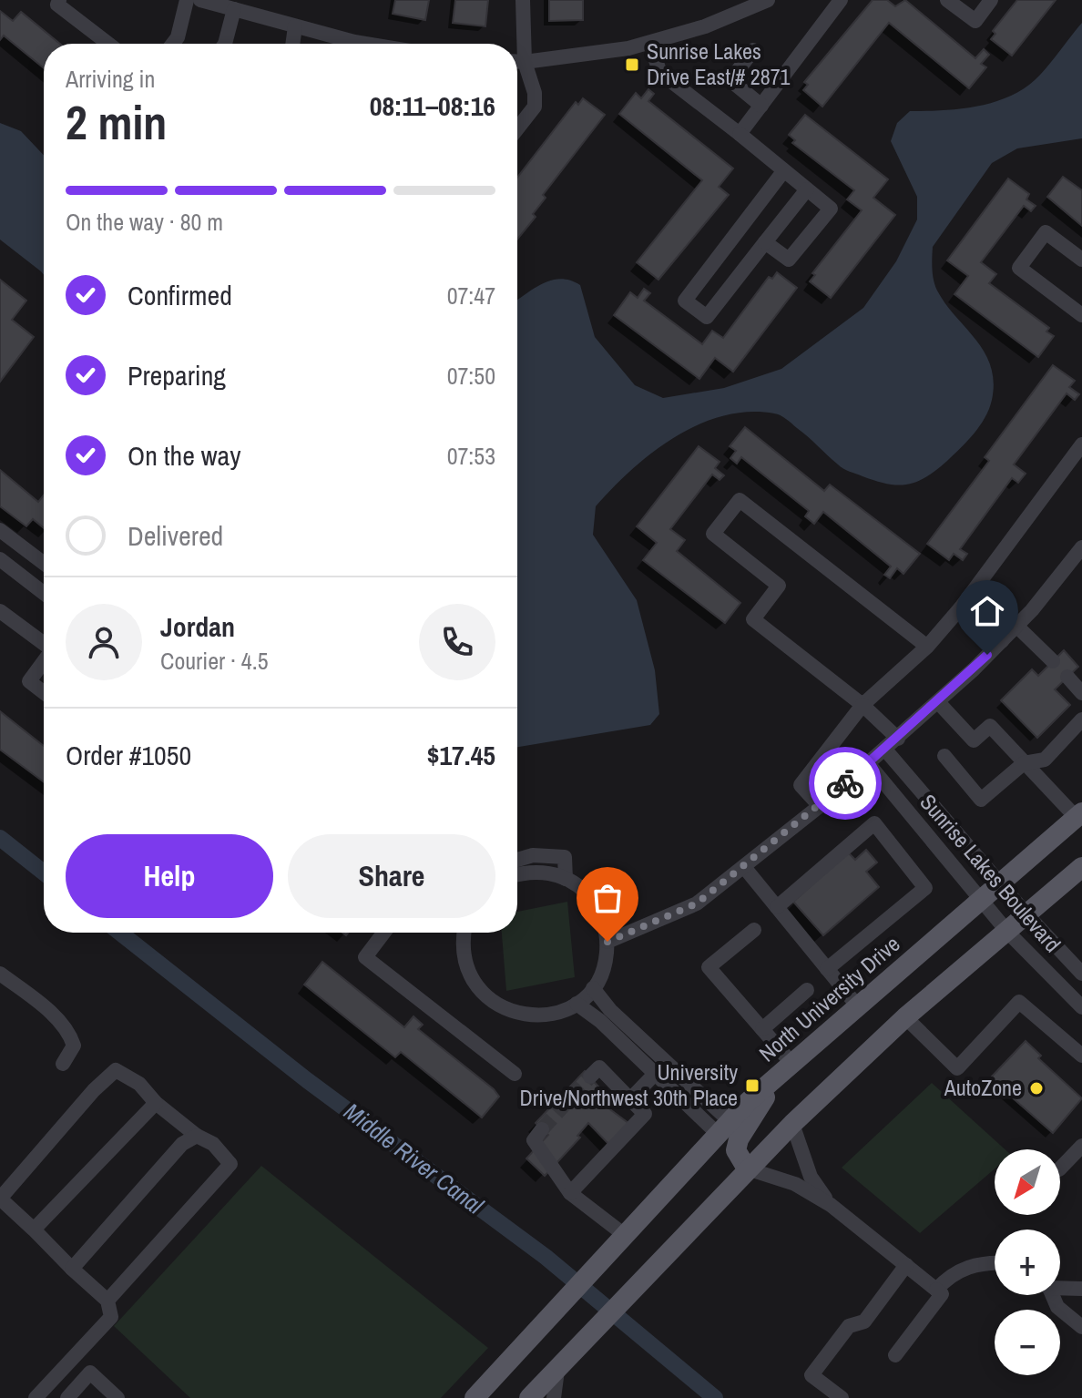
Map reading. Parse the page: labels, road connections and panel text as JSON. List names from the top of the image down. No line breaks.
{"streets":{"main road":["North University Drive"],"street":["Sunrise Lakes Boulevard"]},"crossings":[["Sunrise Lakes Boulevard","North University Drive"]],"water":["Middle River Canal"],"places":{"transit":["Sunrise Lakes Drive East/# 2871","University Drive/Northwest 30th Place"],"other":["AutoZone"]},"north":"bottom left","page":{"heading":["2 min","Arriving in","08:11–08:16"],"panel":["Jordan","Courier · 4.5","Order #1050","$17.45"],"bar":"On the way · 80 m","list":[["Confirmed","07:47"],["Preparing","07:50"],["On the way","07:53"],"Delivered"],"buttons":["Help","Share"],"map_buttons":["+","−"]}}
